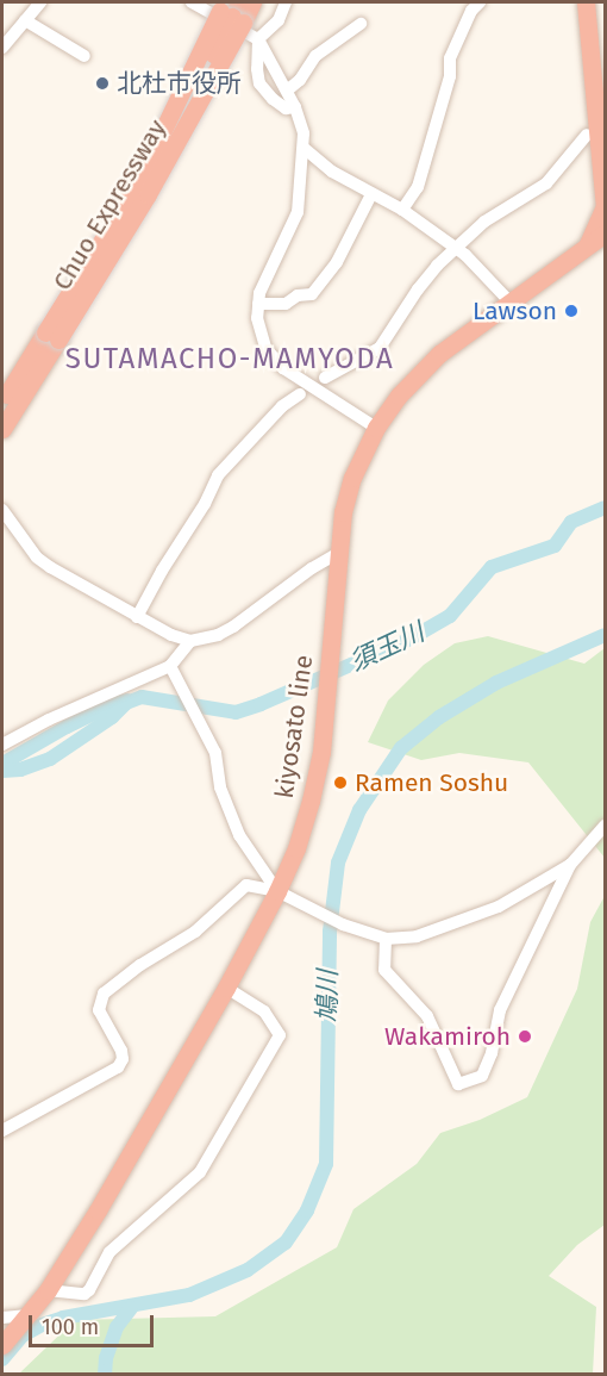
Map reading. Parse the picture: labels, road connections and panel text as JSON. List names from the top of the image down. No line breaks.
{"streets":{"highway":["Chuo Expressway","kiyosato line"]},"districts":["SUTAMACHO-MAMYODA"],"water":["須玉川","鳩川"],"places":["北杜市役所","Lawson","Ramen Soshu","Wakamiroh"],"scale_bar":"100 m"}
